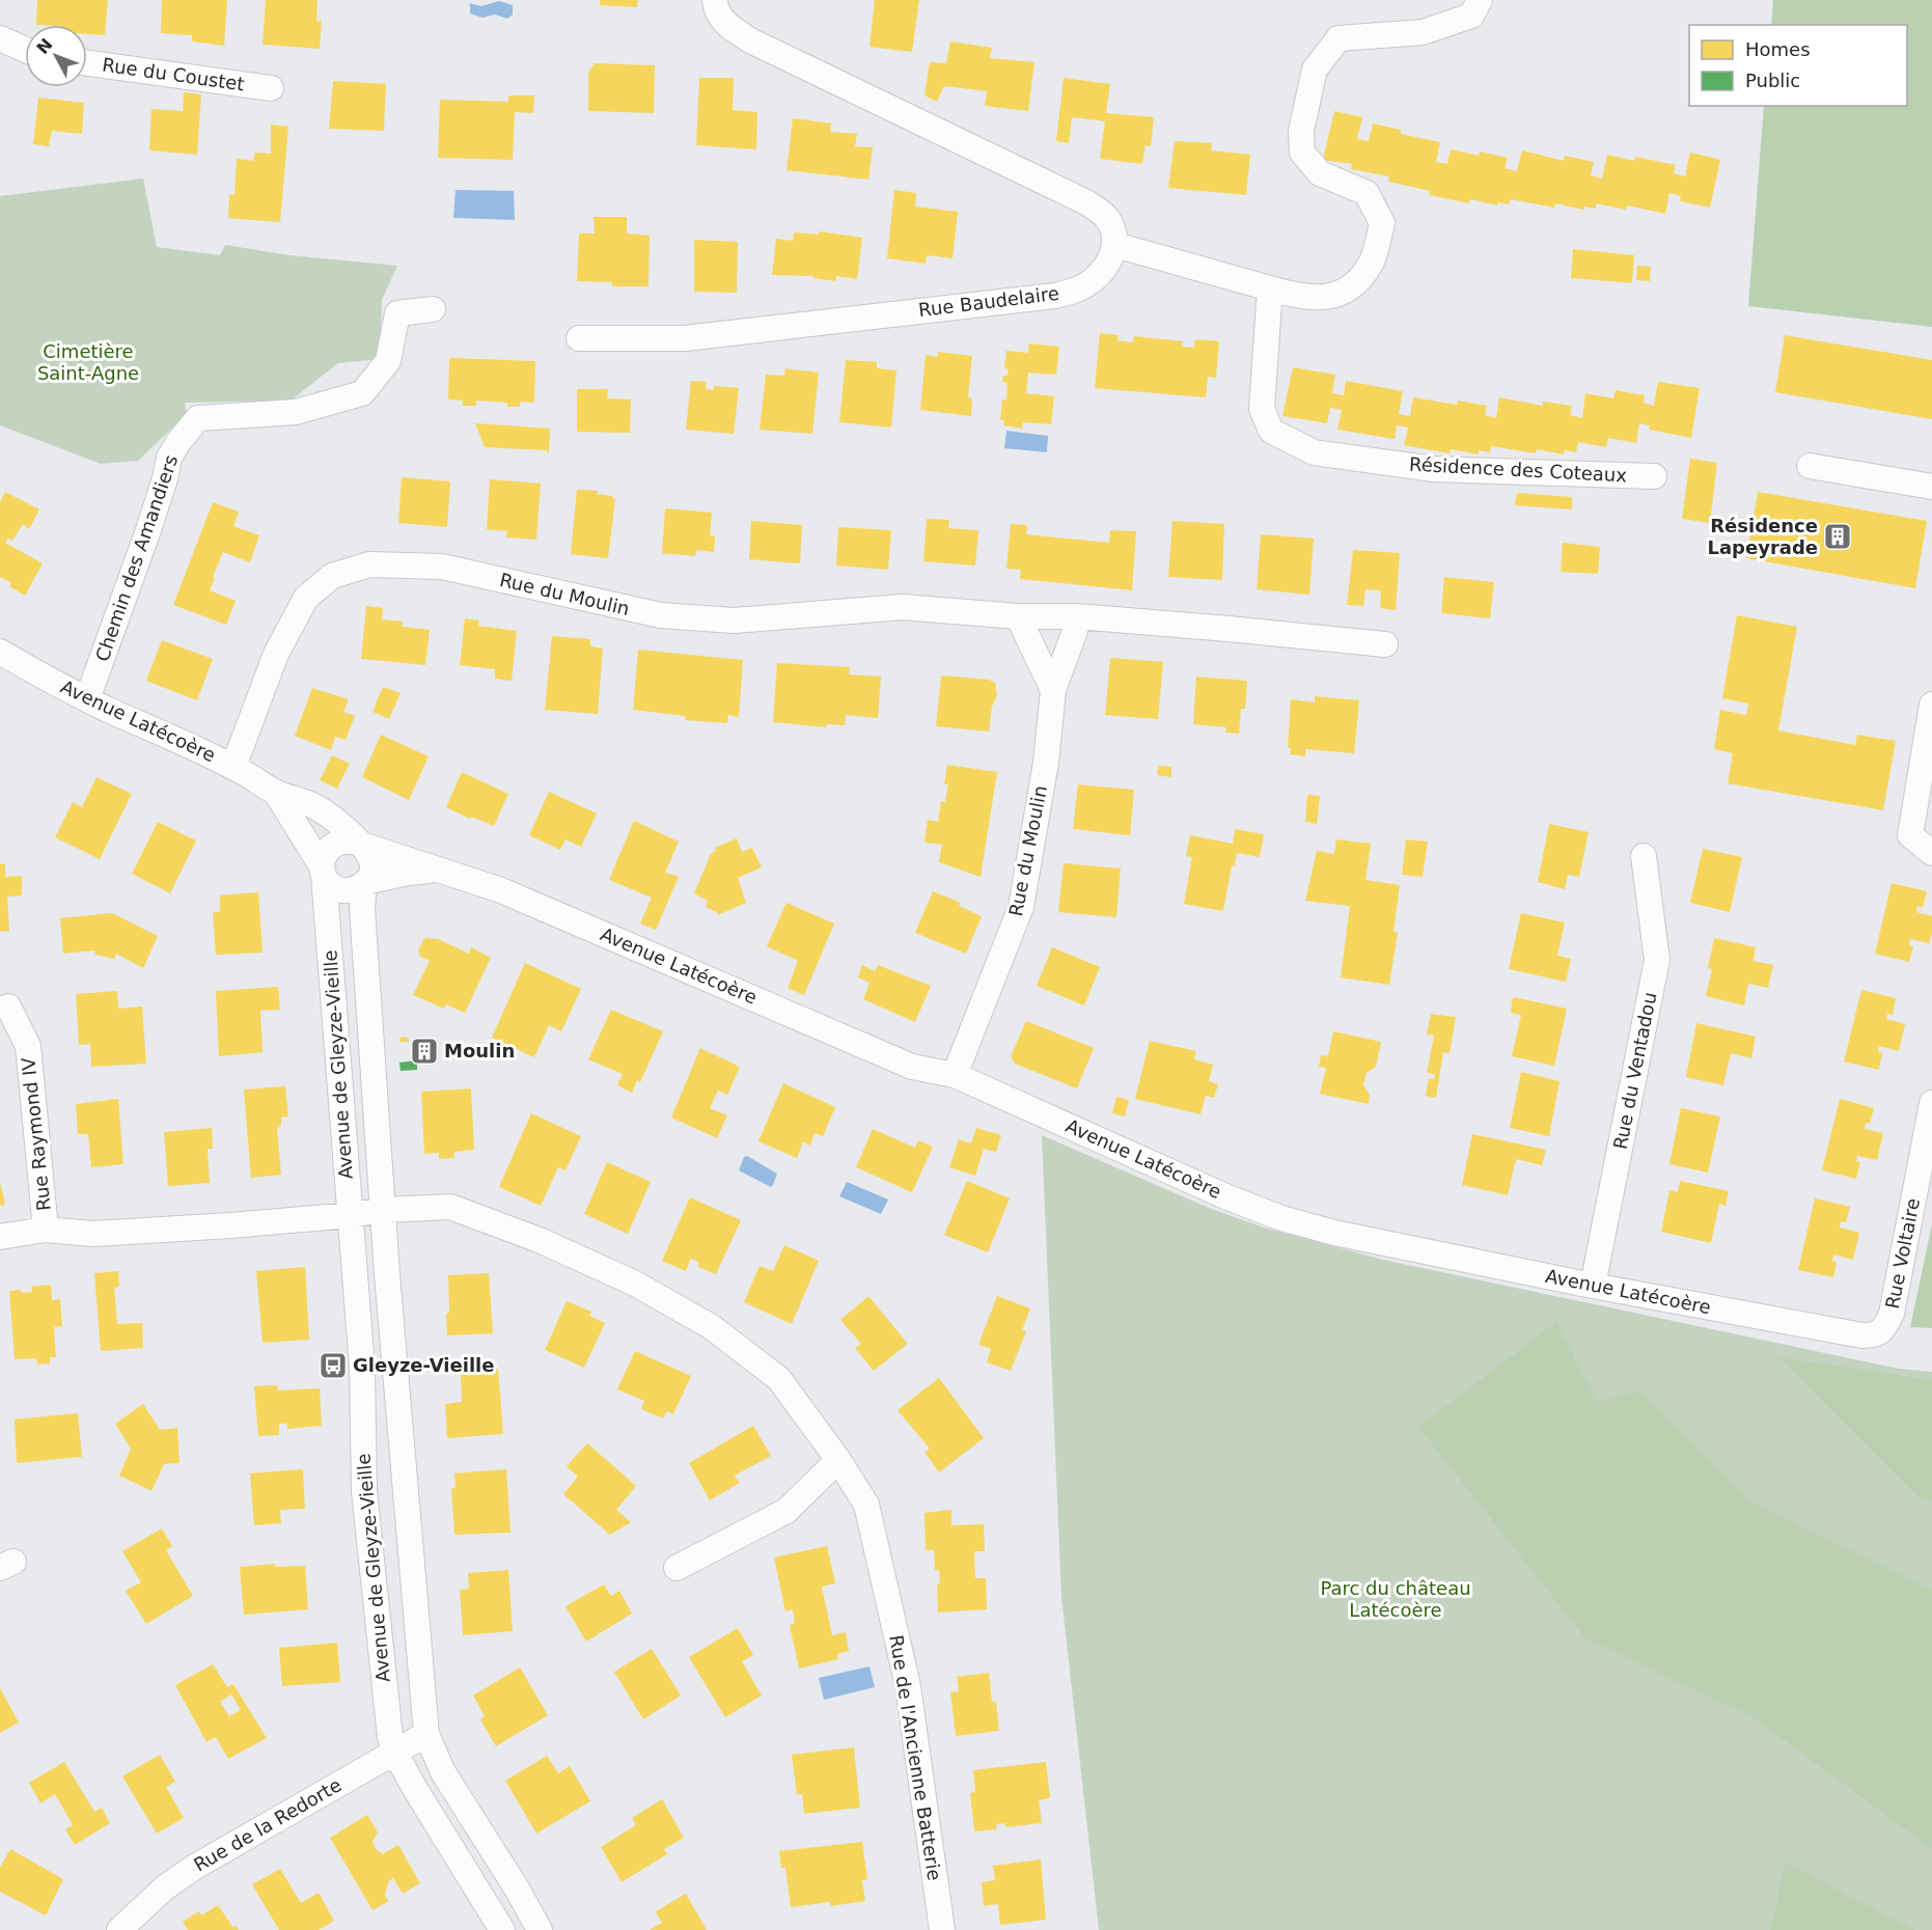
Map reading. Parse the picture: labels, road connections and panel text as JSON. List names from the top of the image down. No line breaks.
{"streets":{"street":["Rue du Coustet","Rue Baudelaire","Résidence des Coteaux","Chemin des Amandiers","Rue du Moulin","Avenue Latécoère","Avenue de Gleyze-Vieille","Rue du Ventadou","Rue Raymond IV","Rue Voltaire","Rue de l'Ancienne Batterie","Rue de la Redorte"]},"crossings":[["Chemin des Amandiers","Avenue Latécoère"],["Rue du Moulin","Avenue Latécoère"],["Avenue Latécoère","Avenue de Gleyze-Vieille"],["Avenue Latécoère","Rue du Ventadou"],["Avenue Latécoère","Rue Voltaire"],["Avenue de Gleyze-Vieille","Rue de l'Ancienne Batterie"],["Avenue de Gleyze-Vieille","Rue de la Redorte"],["Rue Raymond IV","Rue de l'Ancienne Batterie"]],"parks":["Cimetière Saint-Agne","Parc du château Latécoère"],"places":{"building":["Résidence Lapeyrade","Moulin"],"bus stop":["Gleyze-Vieille"]},"legend":["Homes","Public"],"north":"top left"}
